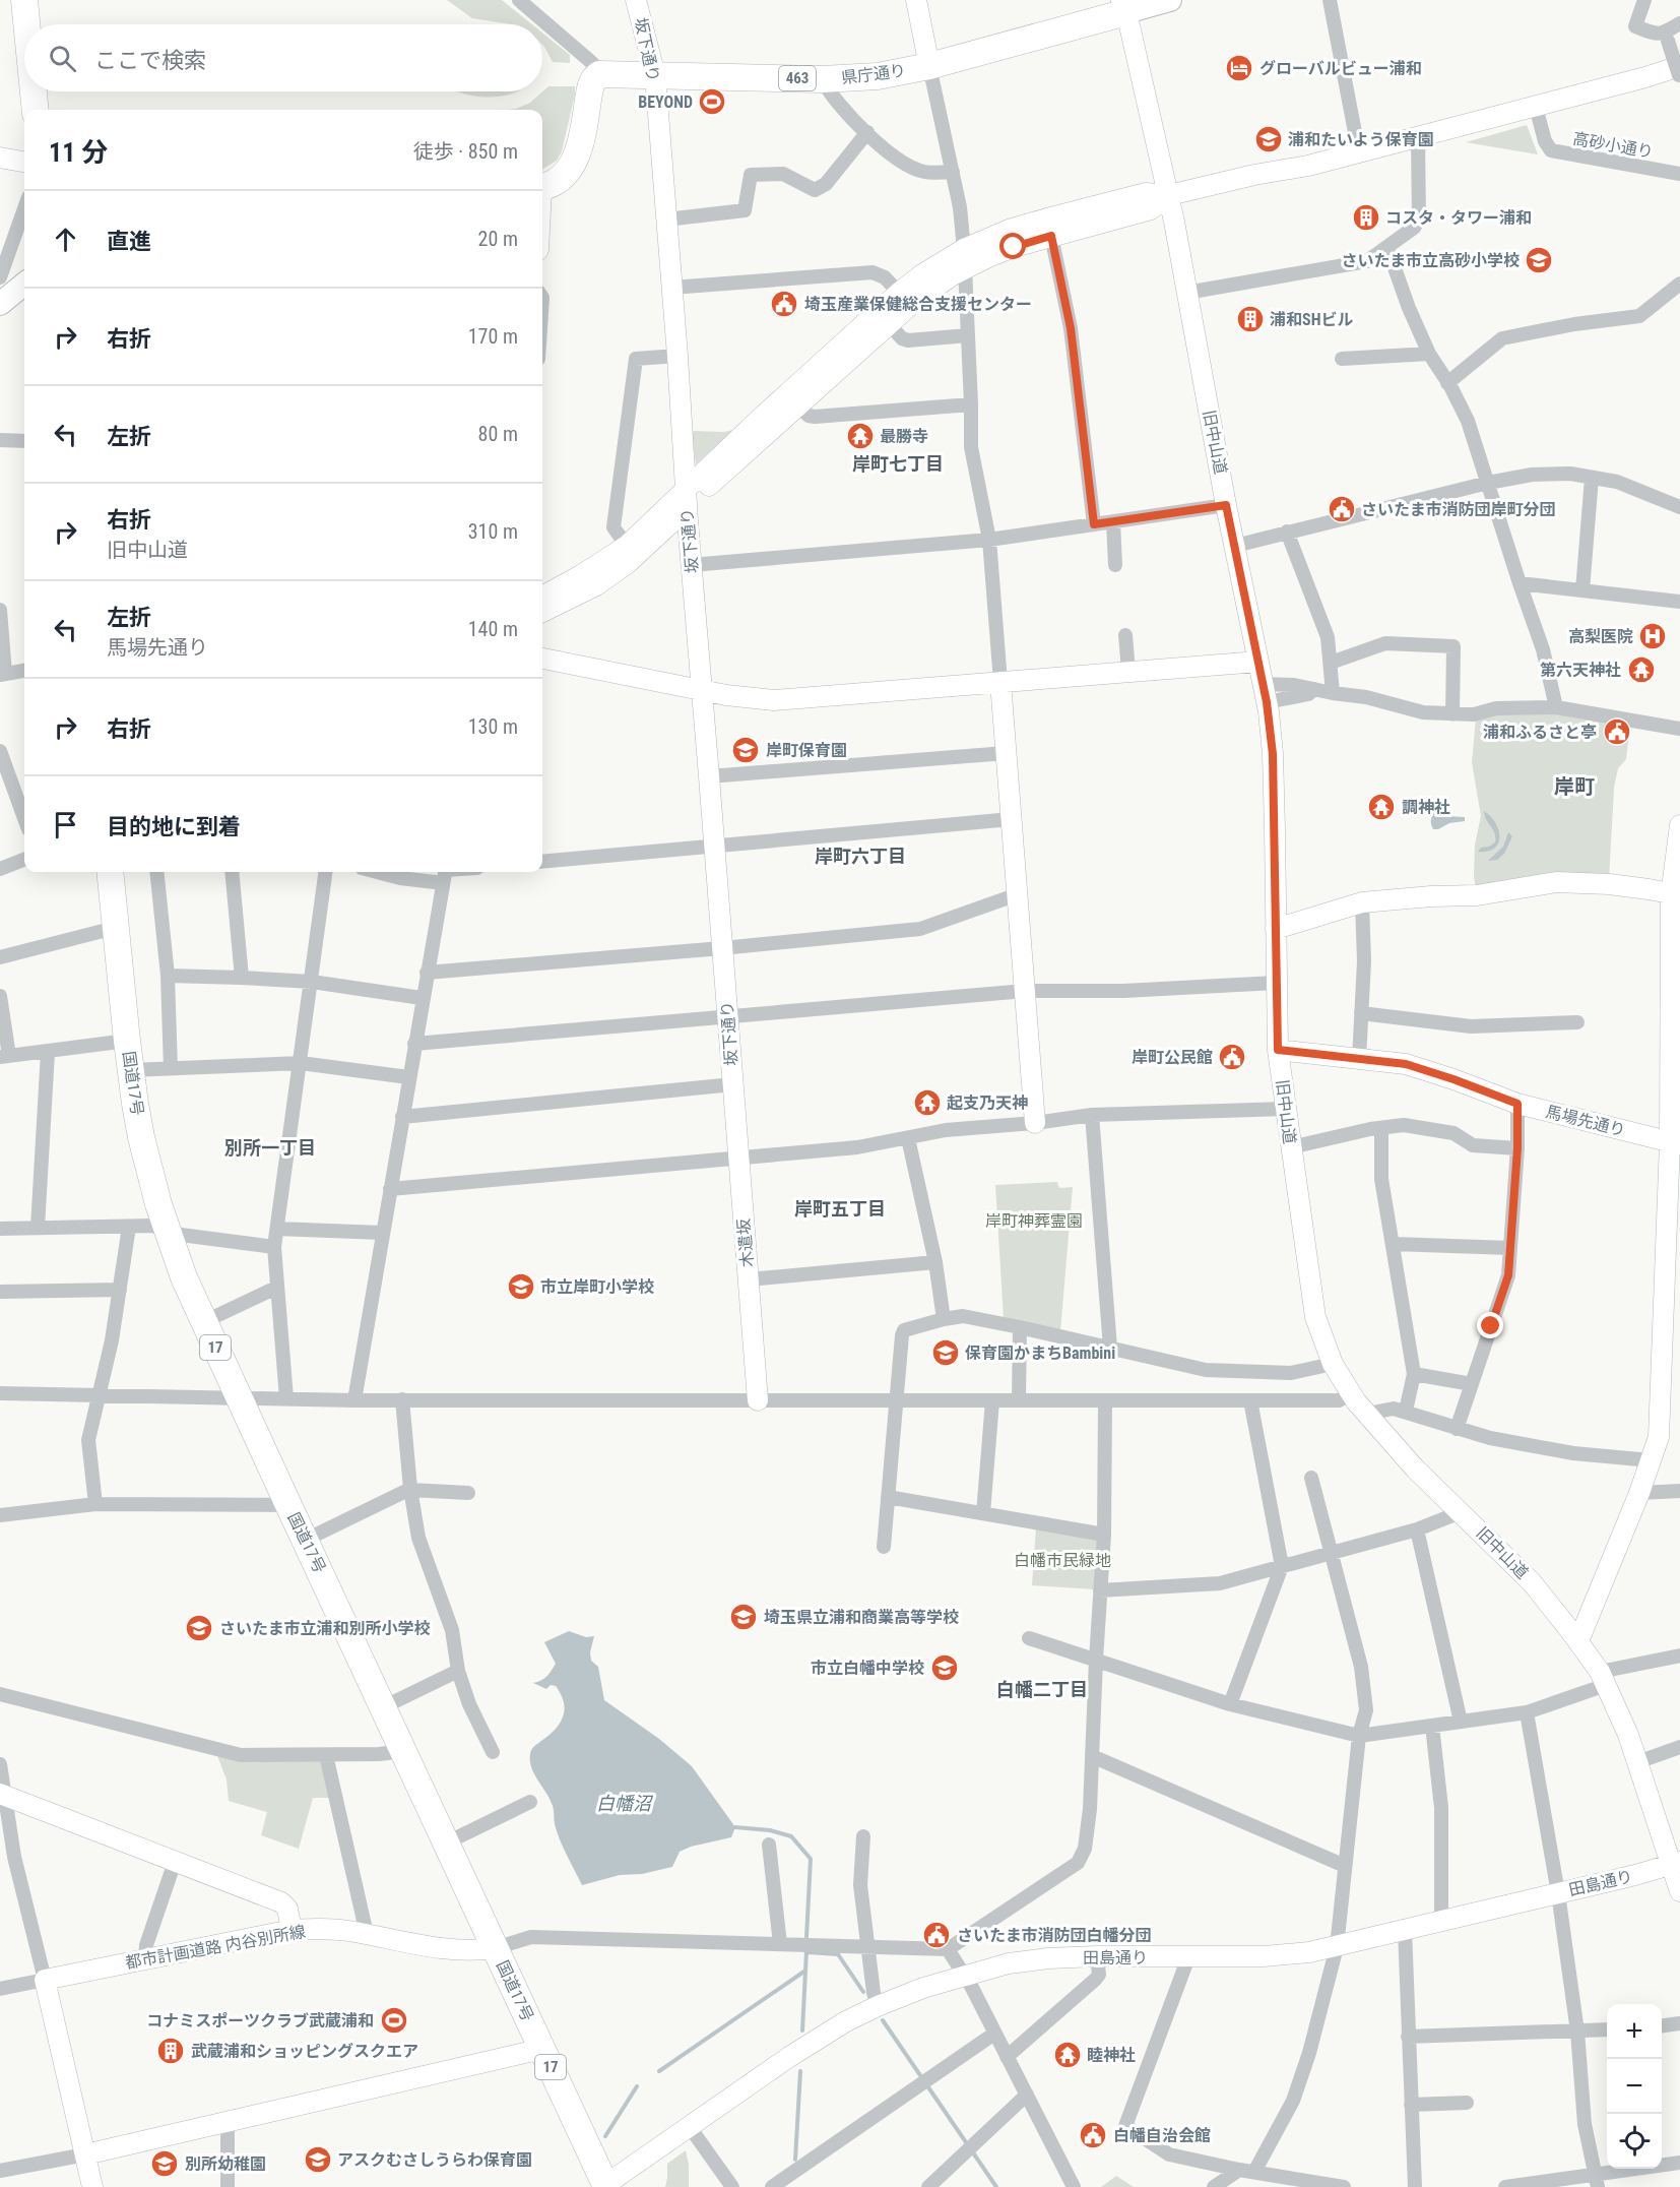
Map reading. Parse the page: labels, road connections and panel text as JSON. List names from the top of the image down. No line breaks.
{"streets":{"highway":["県庁通り","463","国道17号","17"],"street":["坂下通り","高砂小通り","旧中山道","馬場先通り","木遣坂","田島通り","都市計画道路 内谷別所線"]},"crossings":[["坂下通り","県庁通り"],["坂下通り","木遣坂"],["県庁通り","旧中山道"],["旧中山道","馬場先通り"],["旧中山道","田島通り"],["国道17号","田島通り"],["国道17号","都市計画道路 内谷別所線"]],"districts":["岸町七丁目","岸町","岸町六丁目","別所一丁目","岸町五丁目","白幡二丁目"],"water":["白幡沼"],"parks":["岸町神葬霊園","白幡市民緑地"],"places":{"hotel":["グローバルビュー浦和"],"sports":["BEYOND","コナミスポーツクラブ武蔵浦和"],"school or university":["浦和たいよう保育園","さいたま市立高砂小学校","岸町保育園","市立岸町小学校","保育園かまちBambini","埼玉県立浦和商業高等学校","さいたま市立浦和別所小学校","市立白幡中学校","アスクむさしうらわ保育園","別所幼稚園"],"building":["コスタ・タワー浦和","浦和SHビル","武蔵浦和ショッピングスクエア"],"public building":["埼玉産業保健総合支援センター","さいたま市消防団岸町分団","浦和ふるさと亭","岸町公民館","さいたま市消防団白幡分団","白幡自治会館"],"temple":["最勝寺","第六天神社","調神社","起支乃天神","睦神社"],"hospital":["高梨医院"]},"page":{"search":"ここで検索","heading":["11 分","徒歩 · 850 m"],"list":[["直進","20 m"],["右折","170 m"],["左折","80 m"],["右折","旧中山道","310 m"],["左折","馬場先通り","140 m"],["右折","130 m"],"目的地に到着"],"map_buttons":["+","−"]}}
